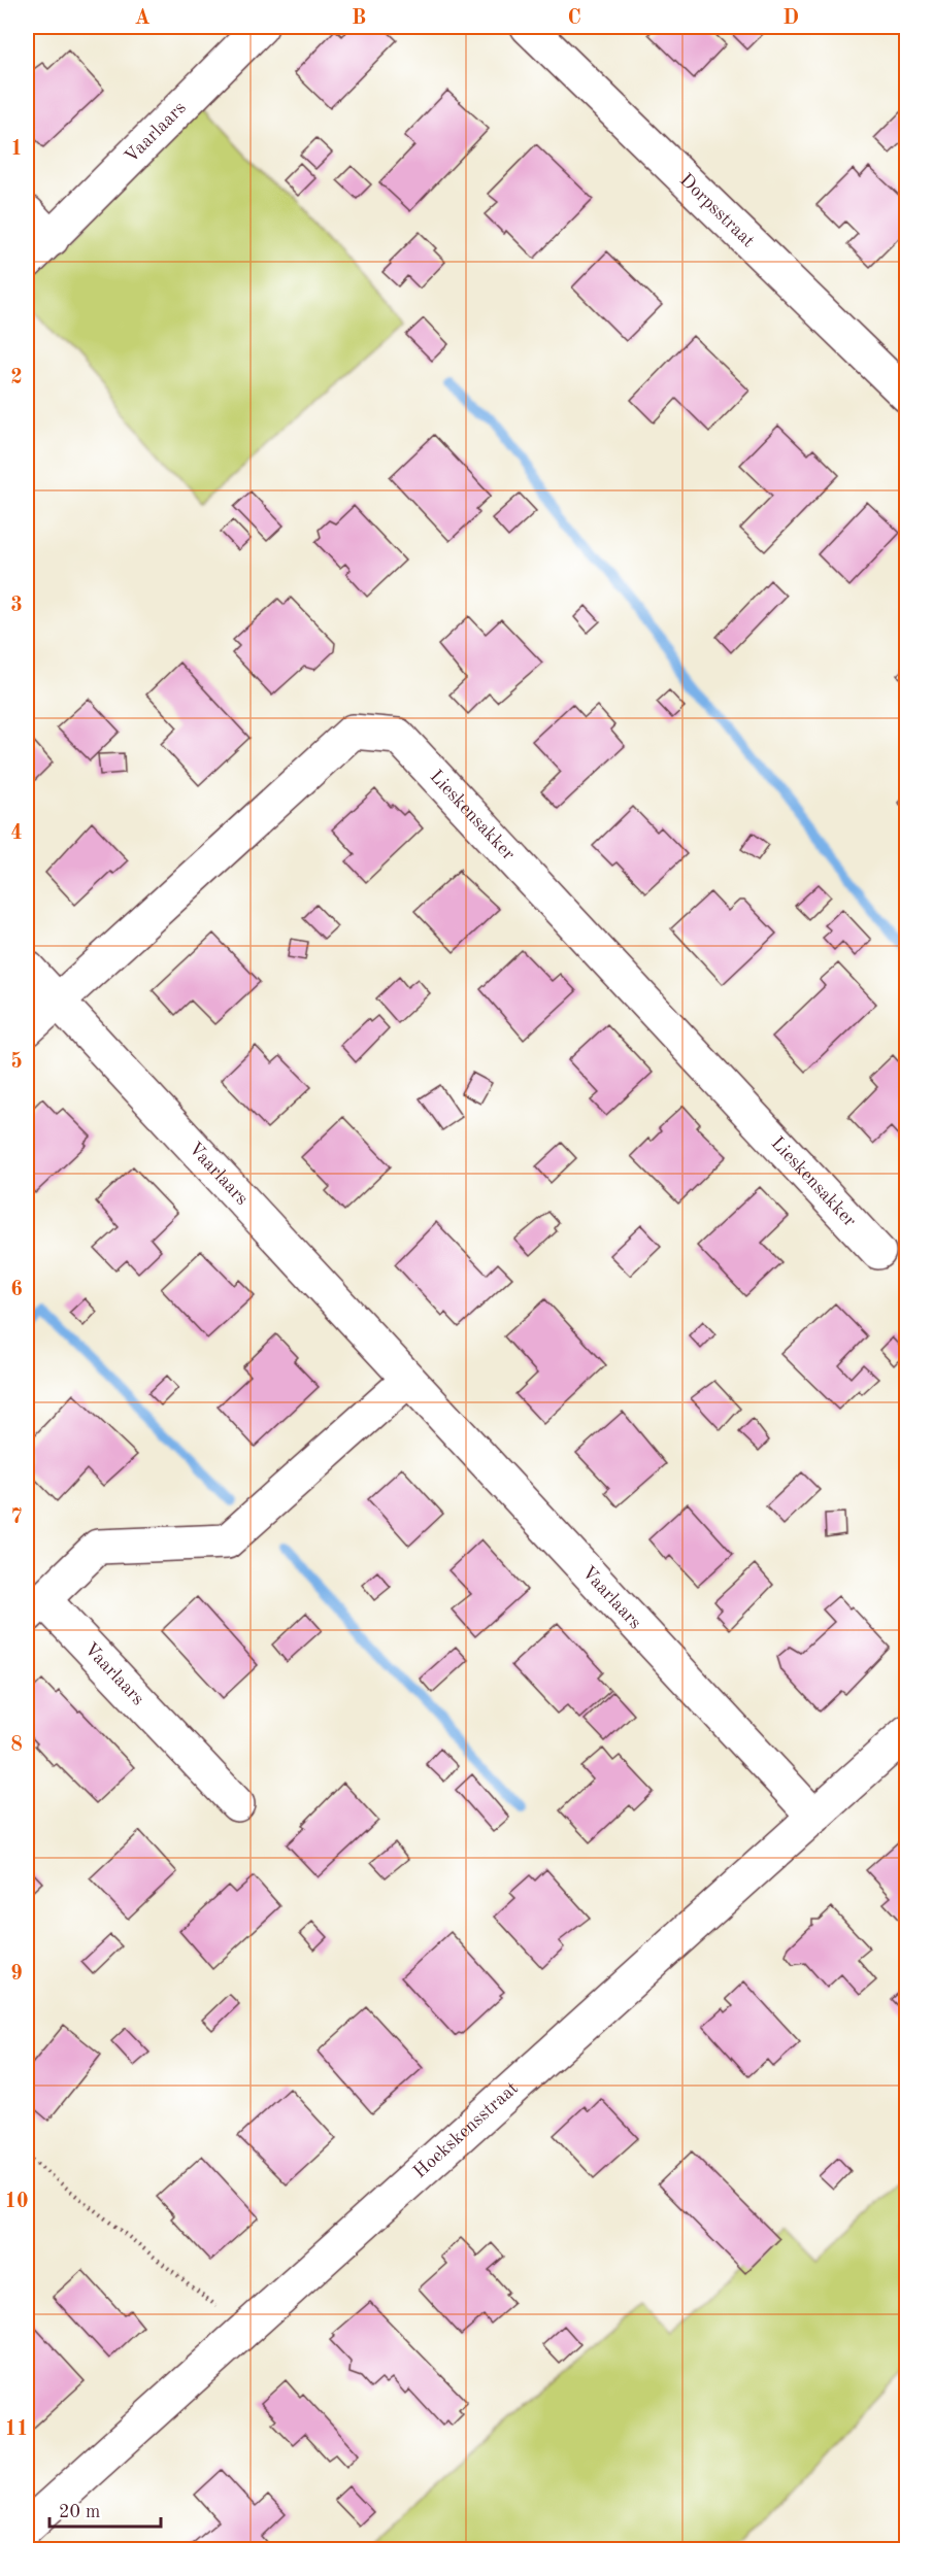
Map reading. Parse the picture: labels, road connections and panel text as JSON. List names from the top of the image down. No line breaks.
{"streets":{"street":["Vaarlaars","Dorpsstraat","Lieskensakker","Hoekskensstraat"]},"crossings":[["Vaarlaars","Lieskensakker"],["Vaarlaars","Hoekskensstraat"]],"scale_bar":"20 m","grid":{"columns":["A","B","C","D"],"rows":["1","2","3","4","5","6","7","8","9","10","11"]}}
